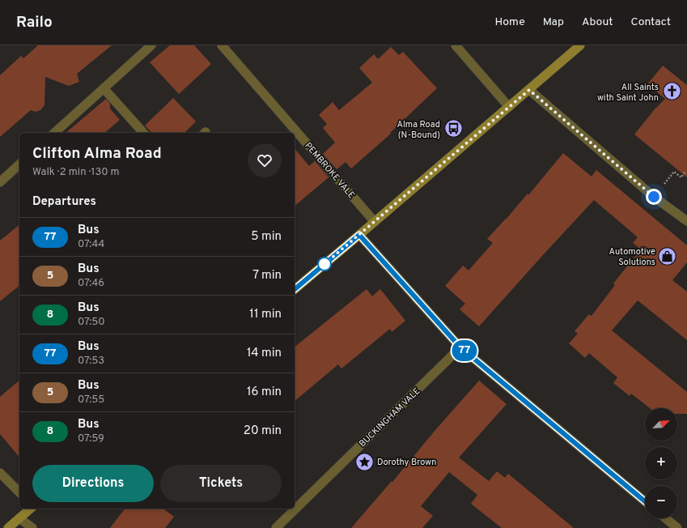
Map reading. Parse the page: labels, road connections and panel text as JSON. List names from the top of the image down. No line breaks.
{"streets":{"street":["PEMBROKE VALE","BUCKINGHAM VALE"]},"places":{"church":["All Saints with Saint John"],"bus stop":["Alma Road (N-Bound)"],"shop":["Automotive Solutions"],"place":["Dorothy Brown"]},"lines":["bus line 77"],"north":"top right","page":{"header":"Railo","nav":["Home","Map","About","Contact"],"on_map":"77","heading":[["Clifton Alma Road","Walk · 2 min · 130 m"],"Departures"],"list":[{"mark":"77","name":"Bus","note":"07:44","value":"5 min"},{"mark":"5","name":"Bus","note":"07:46","value":"7 min"},{"mark":"8","name":"Bus","note":"07:50","value":"11 min"},{"mark":"77","name":"Bus","note":"07:53","value":"14 min"},{"mark":"5","name":"Bus","note":"07:55","value":"16 min"},{"mark":"8","name":"Bus","note":"07:59","value":"20 min"}],"map_buttons":["+","−"],"buttons":["Directions","Tickets"]}}
